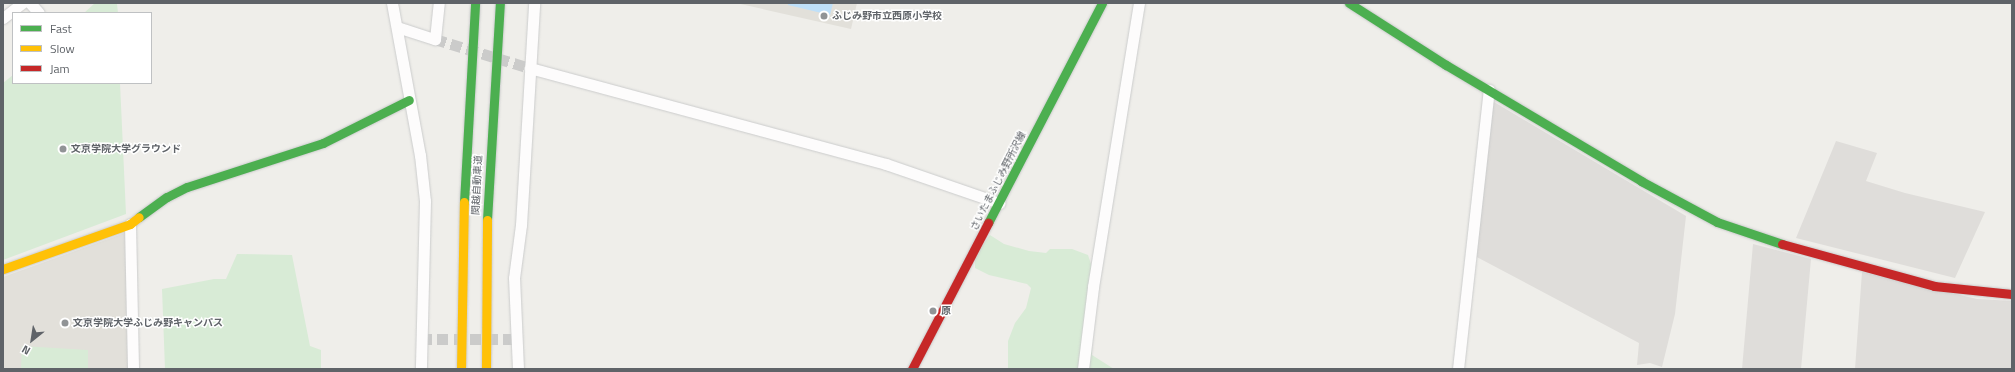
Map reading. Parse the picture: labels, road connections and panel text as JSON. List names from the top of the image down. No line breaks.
{"streets":{"main road":["さいたまふじみ野所沢線","関越自動車道"]},"places":["ふじみ野市立西原小学校","文京学院大学グラウンド","原","文京学院大学ふじみ野キャンパス"],"legend":["Fast","Slow","Jam"],"north":"bottom left"}
